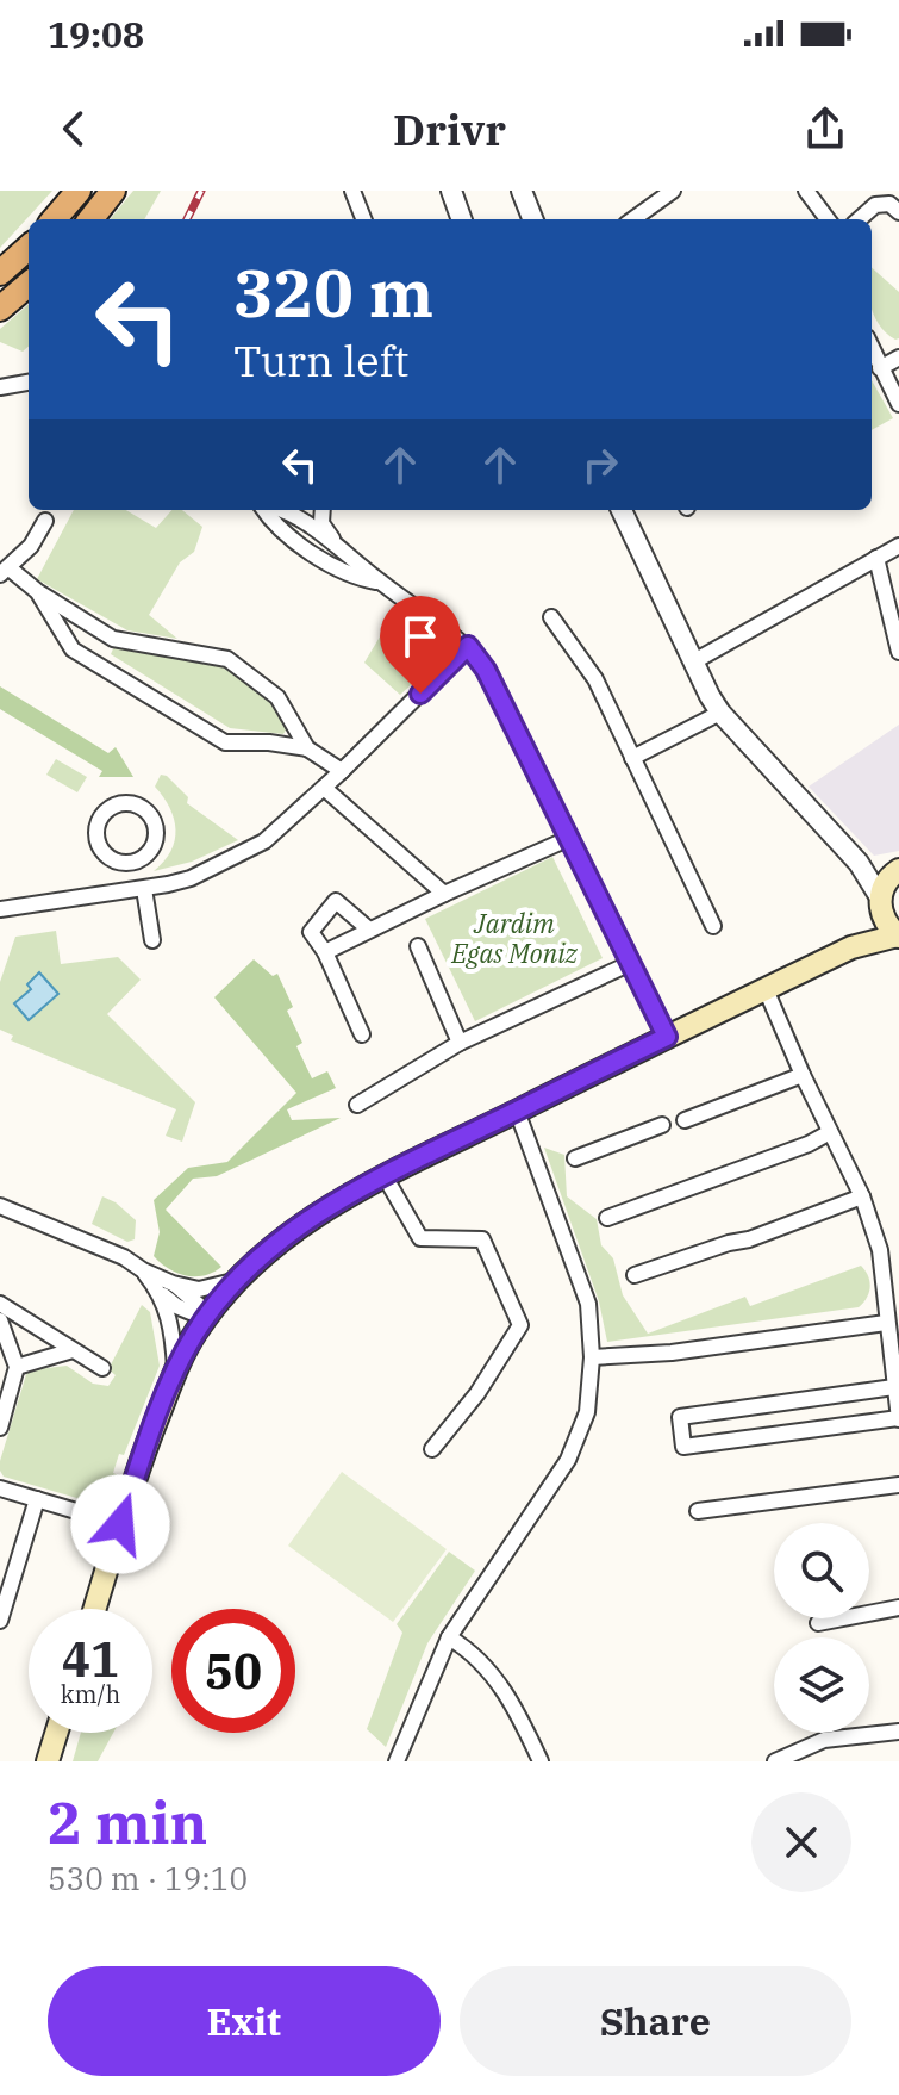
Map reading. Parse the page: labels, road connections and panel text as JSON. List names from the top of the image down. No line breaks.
{"parks":["Jardim Egas Moniz"],"page":{"status":"19:08","header":"Drivr","turn":["320 m","Turn left"],"speed":"41 km/h","limit":"50","heading":["2 min","530 m · 19:10"],"buttons":["Exit","Share"]}}
